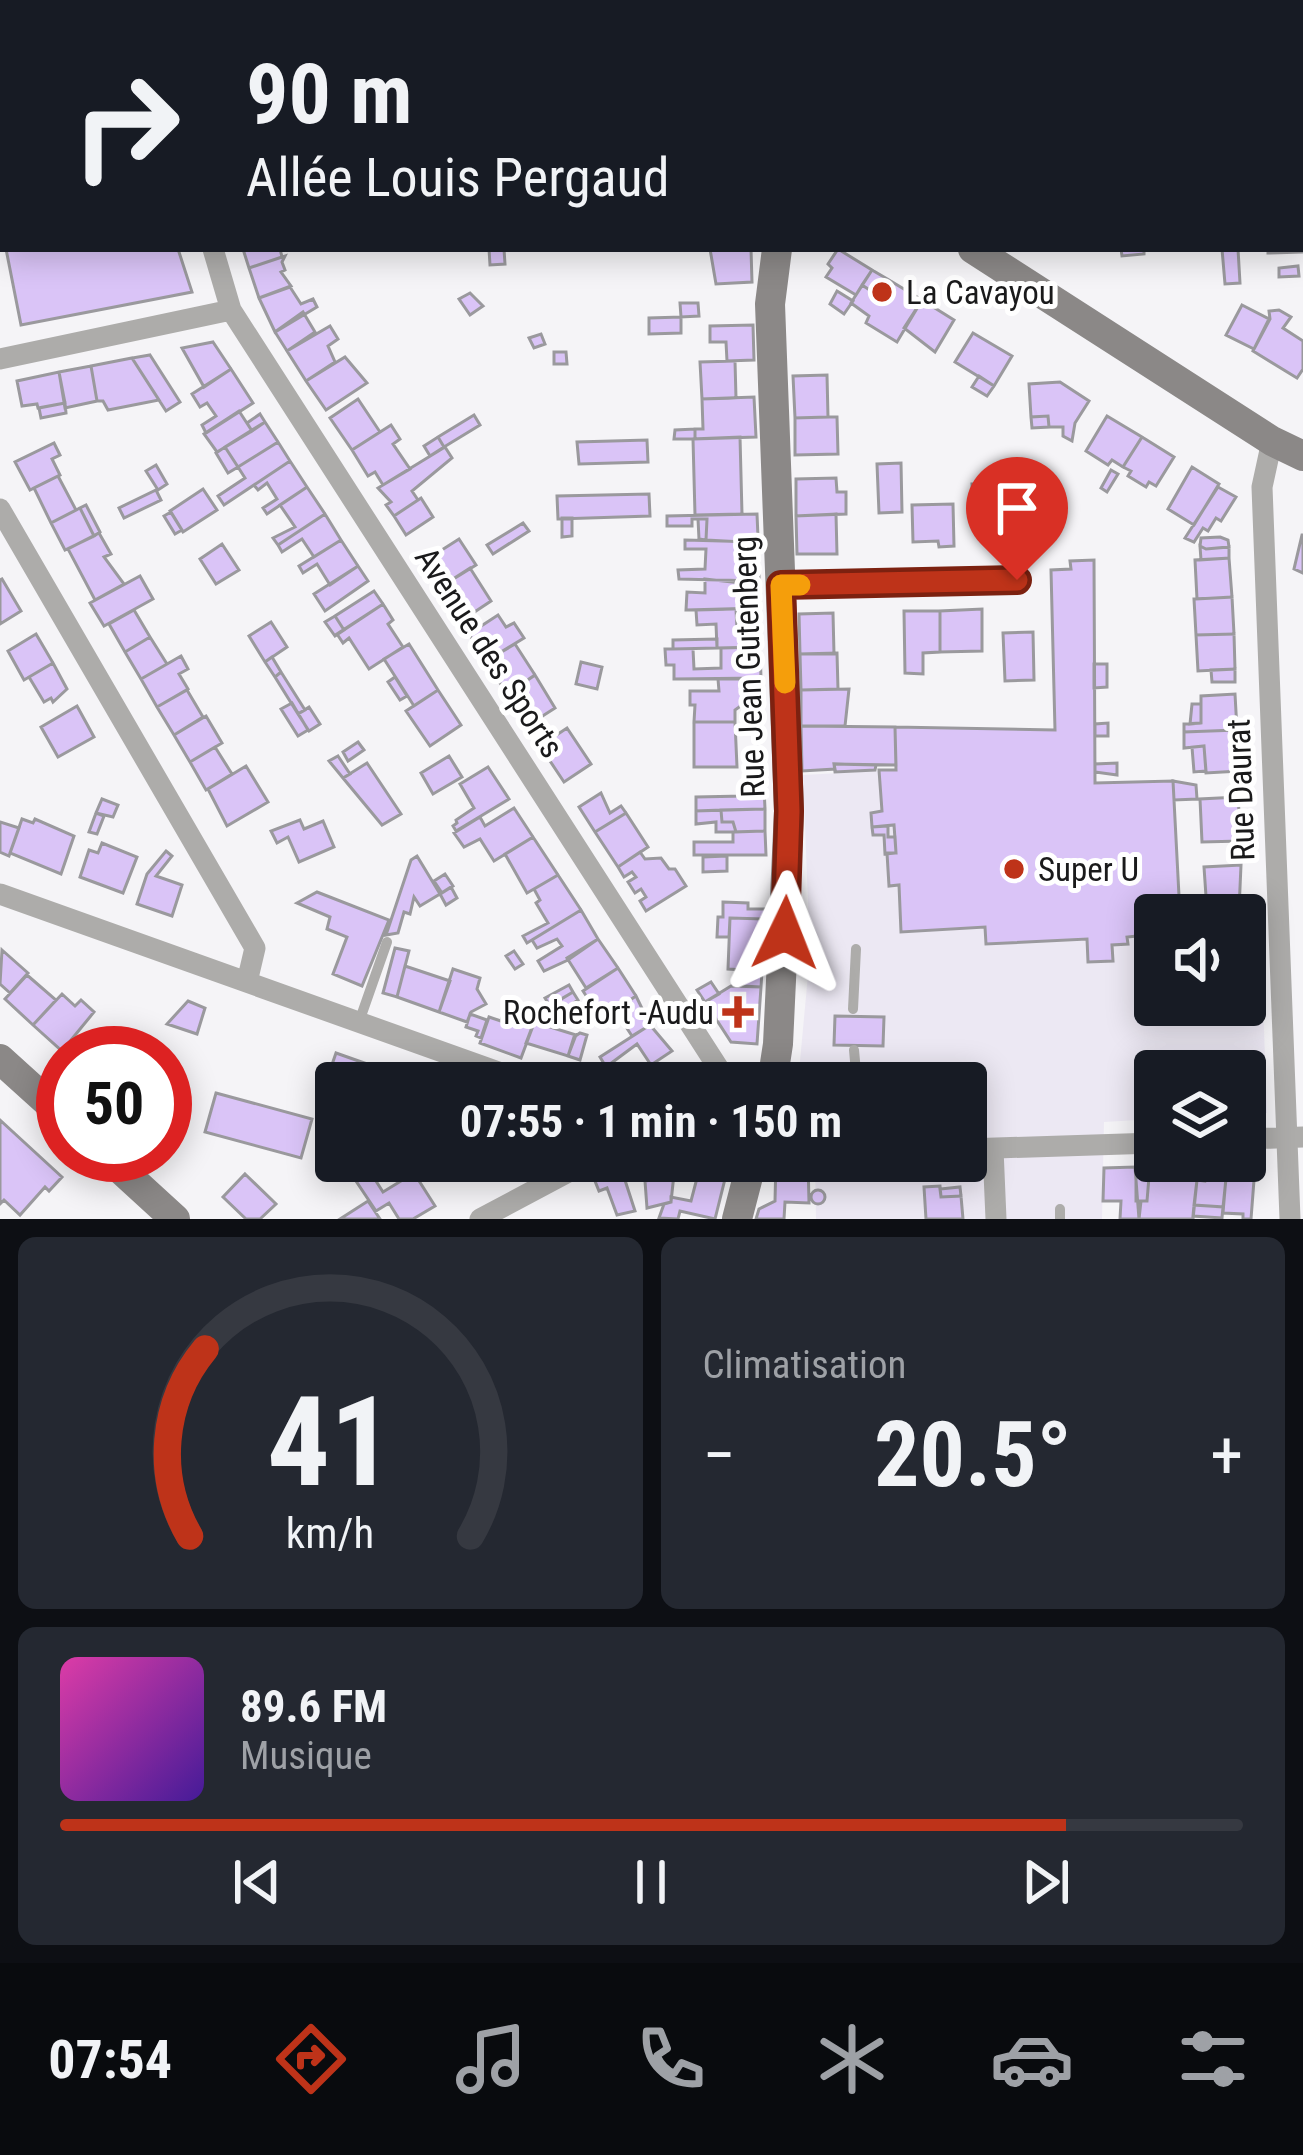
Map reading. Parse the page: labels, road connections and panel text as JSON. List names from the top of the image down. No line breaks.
{"streets":{"main road":["Rue Jean Gutenberg"],"street":["Avenue des Sports","Rue Daurat"]},"places":{"other":["La Cavayou","Super U"],"health":["Rochefort -Audu"]},"page":{"turn":["90 m","Allée Louis Pergaud"],"limit":"50","trip":"07:55 · 1 min · 150 m","tile":"Climatisation","heat":["−","20.5°","+"],"song":["89.6 FM","Musique"],"tabs":"07:54","gauge":["41","km/h"]}}
